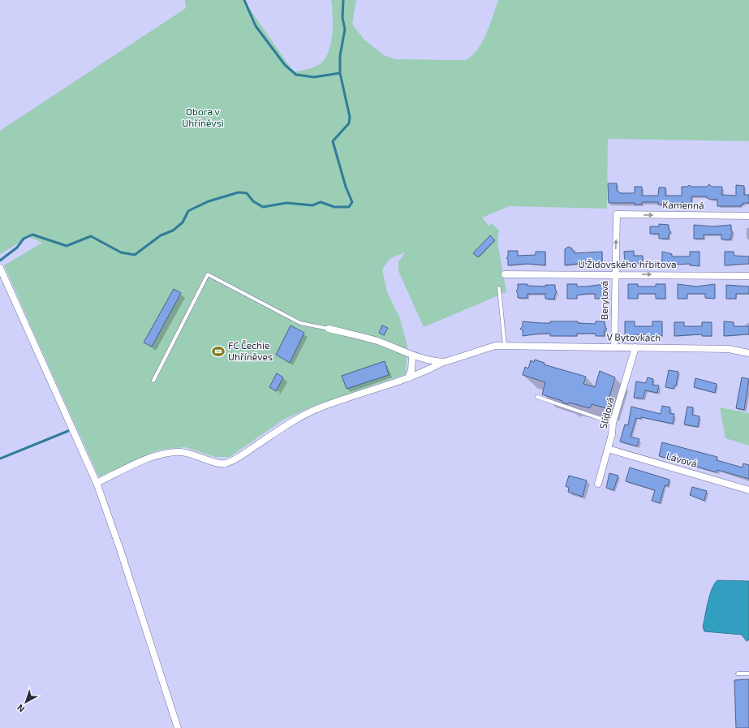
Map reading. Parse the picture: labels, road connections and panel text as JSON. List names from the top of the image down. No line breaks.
{"streets":{"street":["Kamenná","U Židovského hřbitova","Berylová","V Bytovkách","Slídová","Lávová"]},"crossings":[["Kamenná","Berylová"],["U Židovského hřbitova","Berylová"],["Berylová","V Bytovkách"],["V Bytovkách","Slídová"],["Slídová","Lávová"]],"one_way":["Kamenná","U Židovského hřbitova","Berylová"],"parks":["Obora v Uhříněvsi"],"places":{"sports":["FC Čechie Uhříněves"]},"north":"bottom left"}
